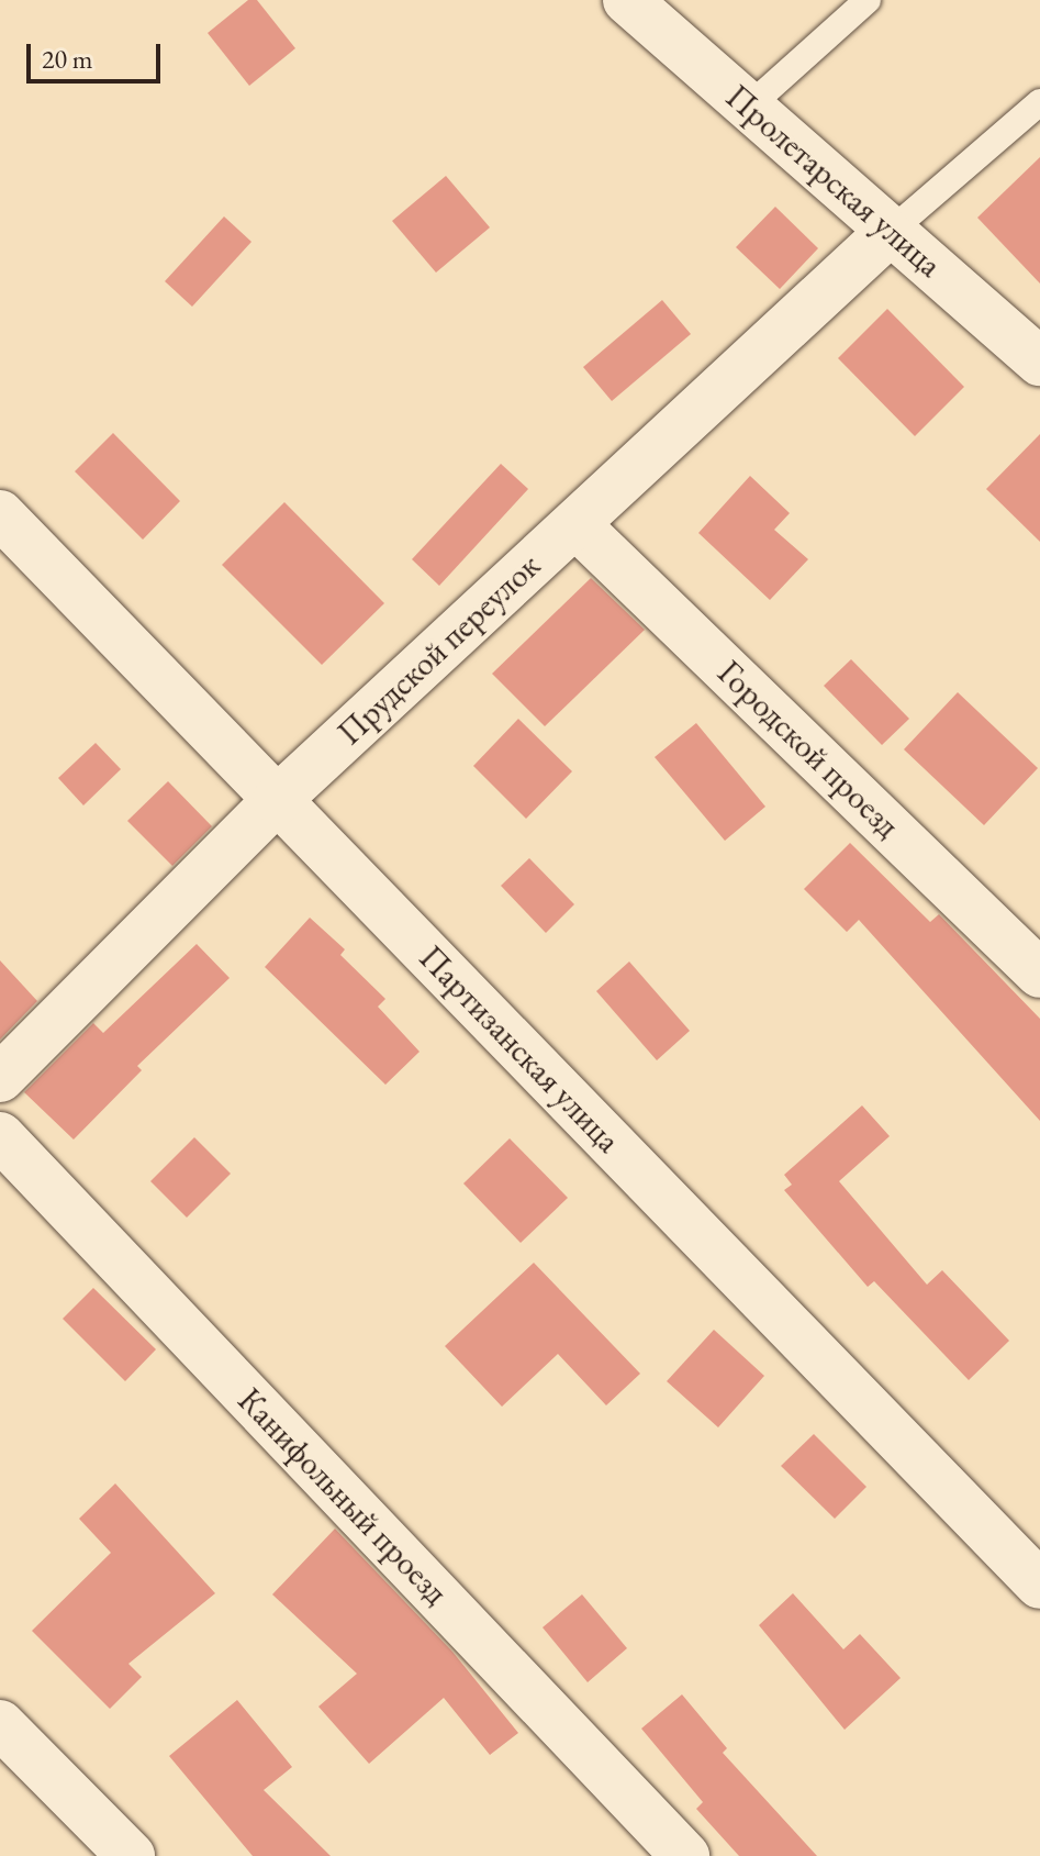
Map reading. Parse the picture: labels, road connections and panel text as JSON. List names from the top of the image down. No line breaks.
{"streets":{"street":["Пролетарская улица","Прудской переулок","Городской проезд","Партизанская улица","Канифольный проезд"]},"crossings":[["Пролетарская улица","Прудской переулок"],["Прудской переулок","Городской проезд"],["Прудской переулок","Партизанская улица"]],"scale_bar":"20 m"}
